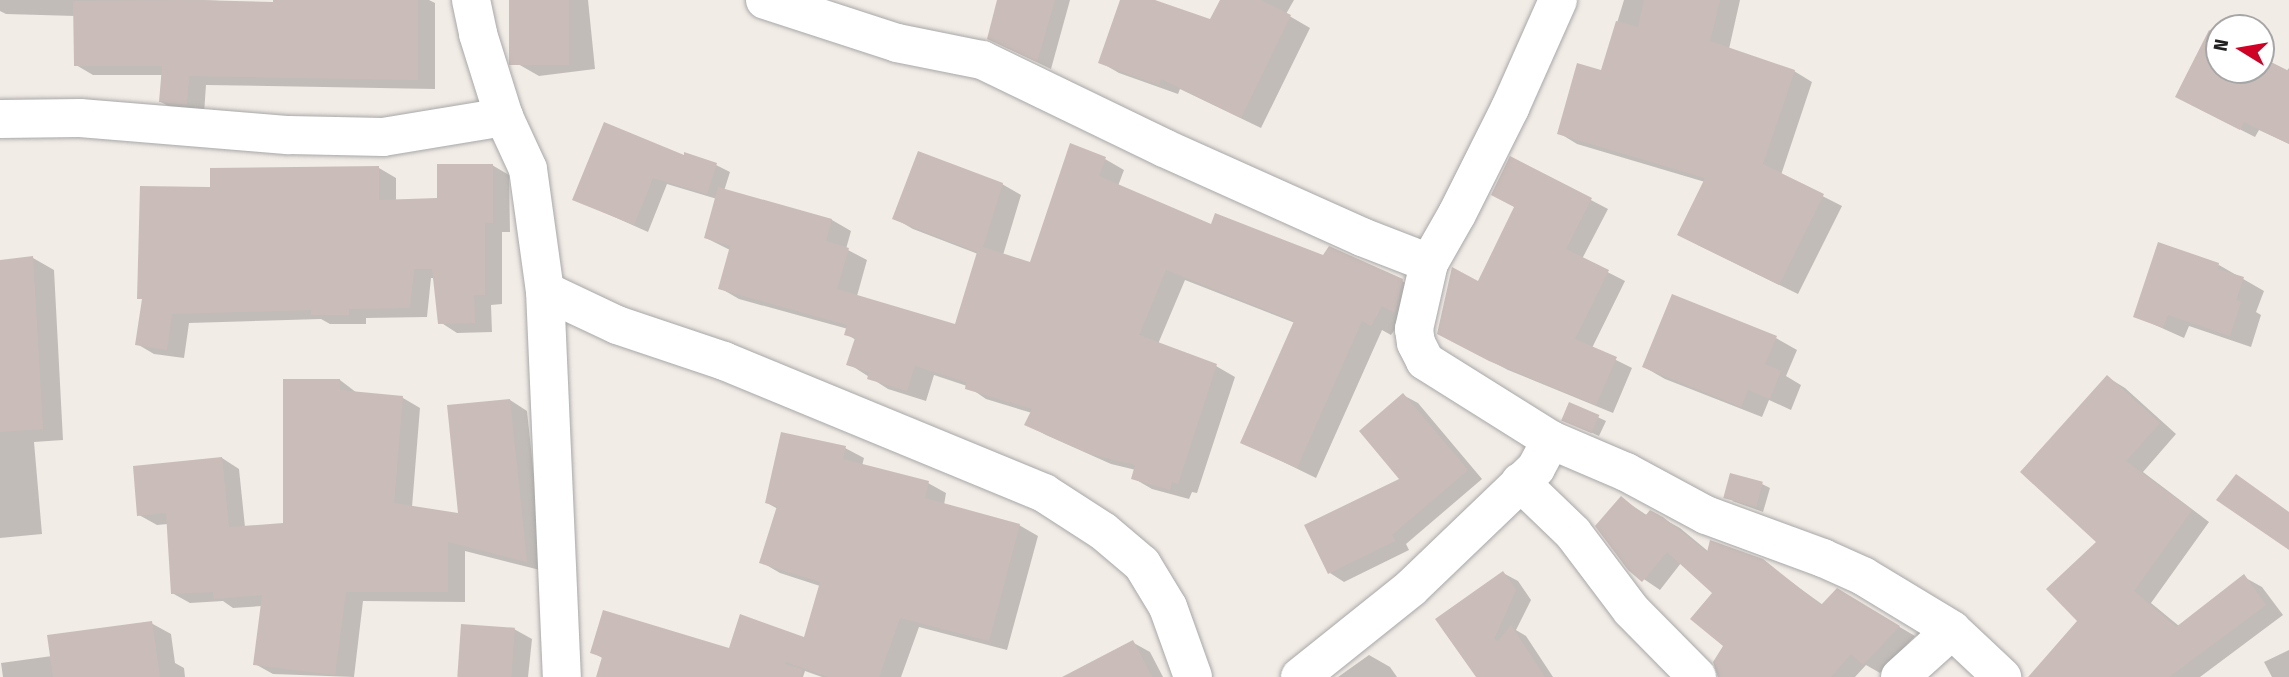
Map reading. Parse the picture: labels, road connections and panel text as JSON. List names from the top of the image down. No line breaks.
{"north":"left"}
